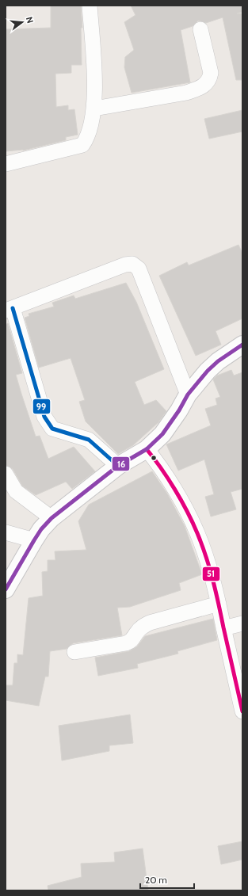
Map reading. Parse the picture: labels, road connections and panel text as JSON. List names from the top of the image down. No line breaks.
{"lines":["transit line 99","transit line 16","transit line 51"],"scale_bar":"20 m","north":"right"}
